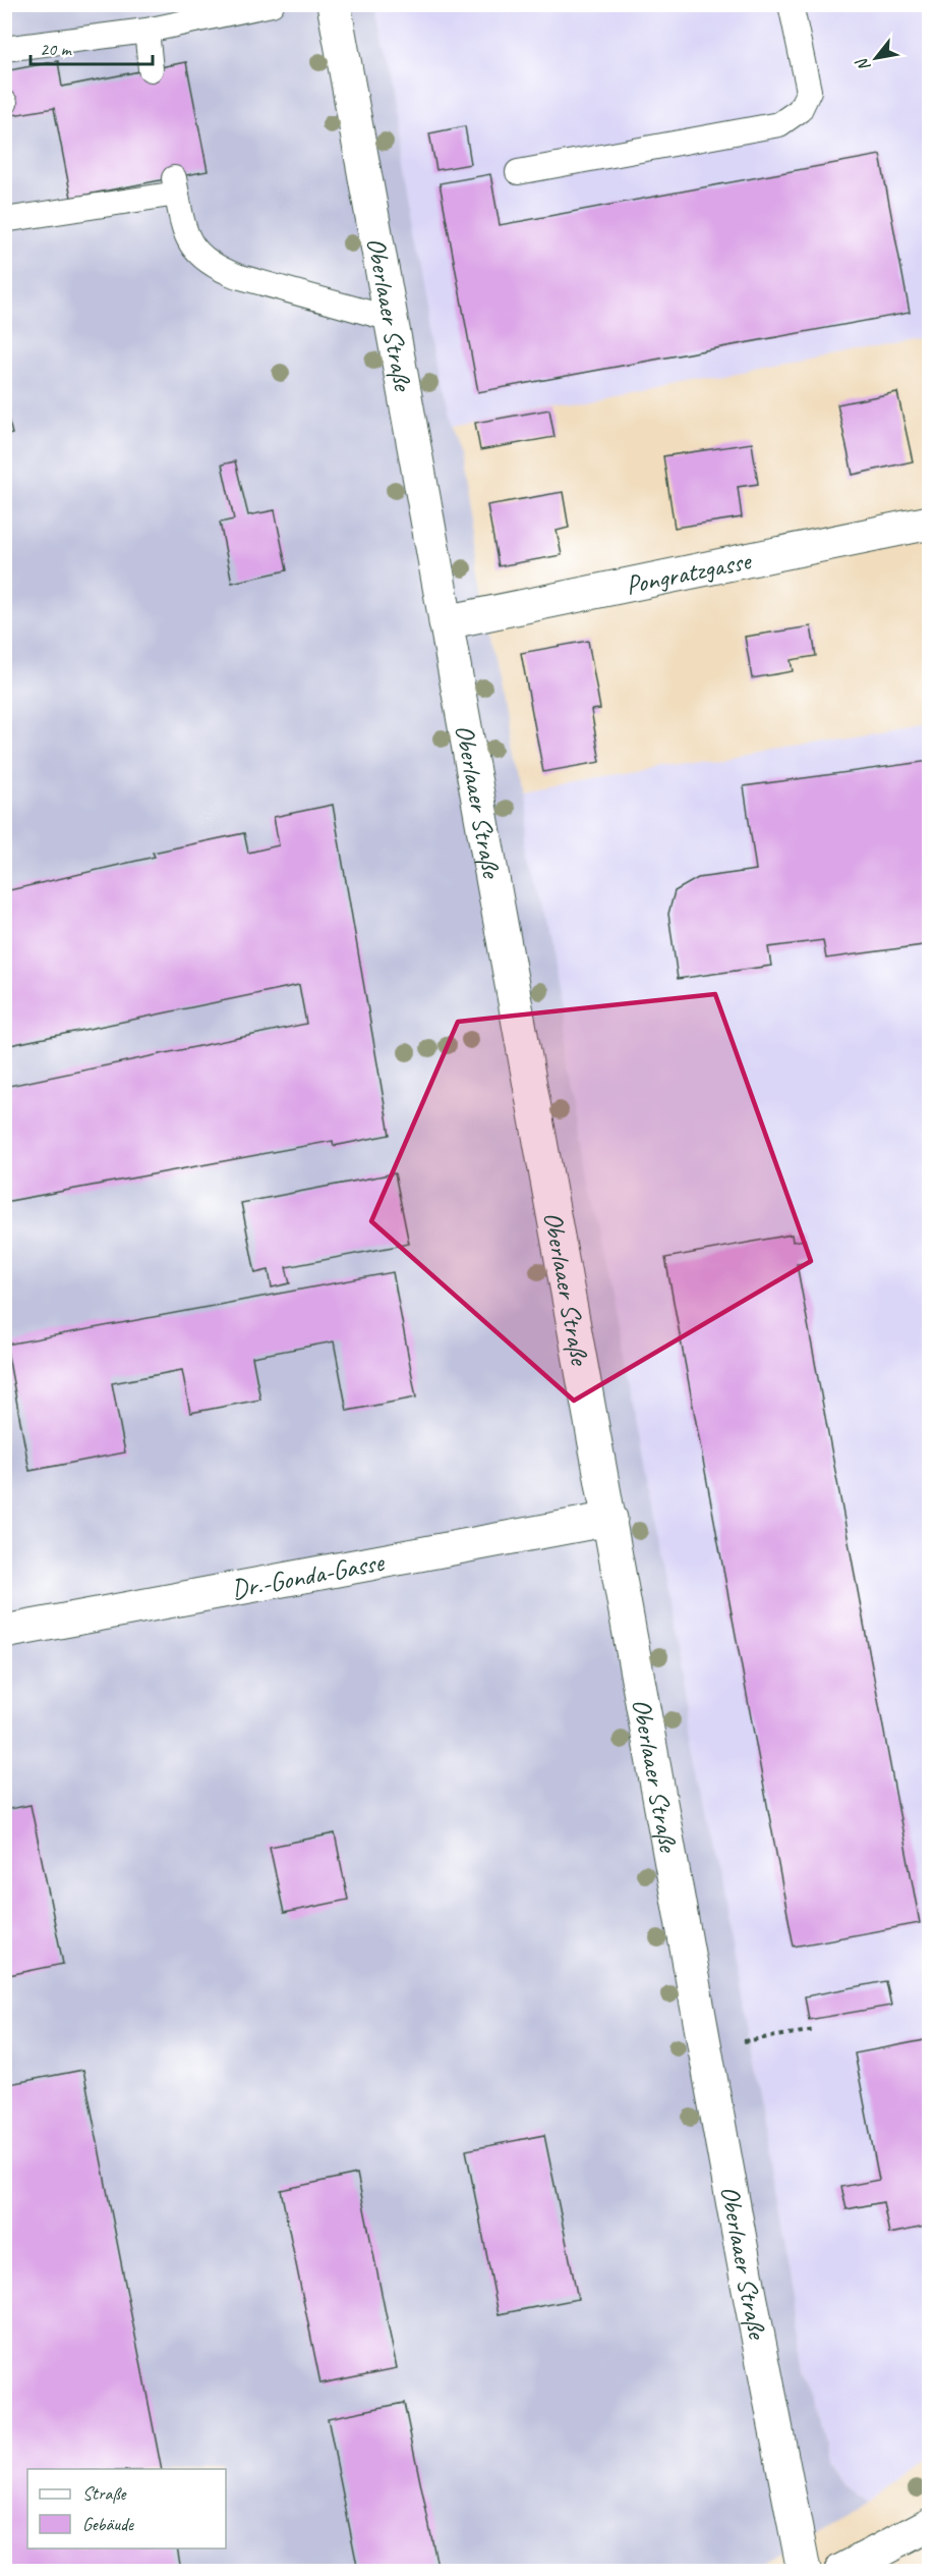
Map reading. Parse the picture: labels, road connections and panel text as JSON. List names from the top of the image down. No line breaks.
{"streets":{"main road":["Oberlaaer Straße","Pongratzgasse","Dr.-Gonda-Gasse"]},"crossings":[["Oberlaaer Straße","Pongratzgasse"],["Oberlaaer Straße","Dr.-Gonda-Gasse"]],"legend":["Straße","Gebäude"],"scale_bar":"20 m","north":"bottom left"}
